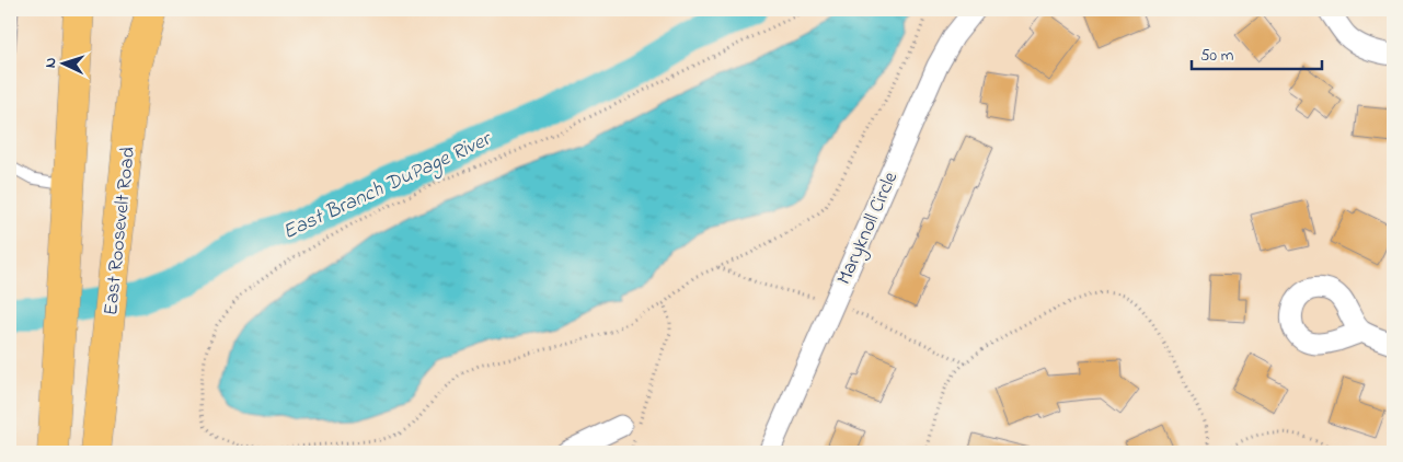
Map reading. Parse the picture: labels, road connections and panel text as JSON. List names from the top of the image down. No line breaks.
{"streets":{"main road":["East Roosevelt Road"],"street":["Maryknoll Circle"]},"water":["East Branch DuPage River"],"scale_bar":"50 m","north":"left"}
